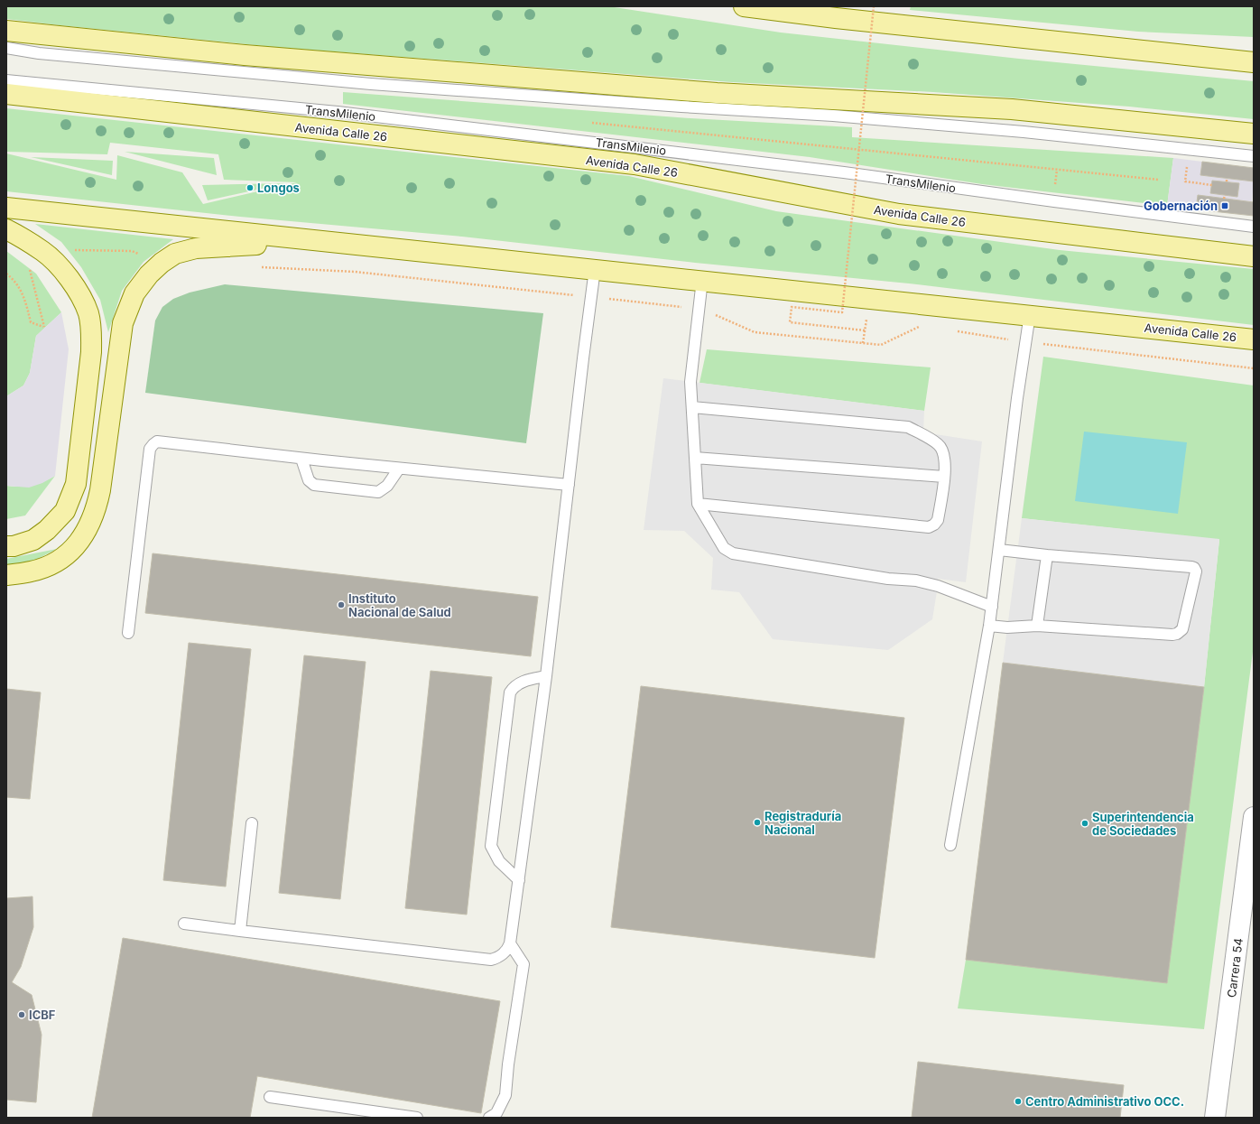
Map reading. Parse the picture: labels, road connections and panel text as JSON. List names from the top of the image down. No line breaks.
{"streets":{"main road":["Avenida Calle 26"],"street":["Carrera 54"],"lane":["TransMilenio"]},"places":{"other":["Longos","Instituto Nacional de Salud","Registraduría Nacional","Superintendencia de Sociedades","ICBF","Centro Administrativo OCC."],"transit":["Gobernación"]}}
